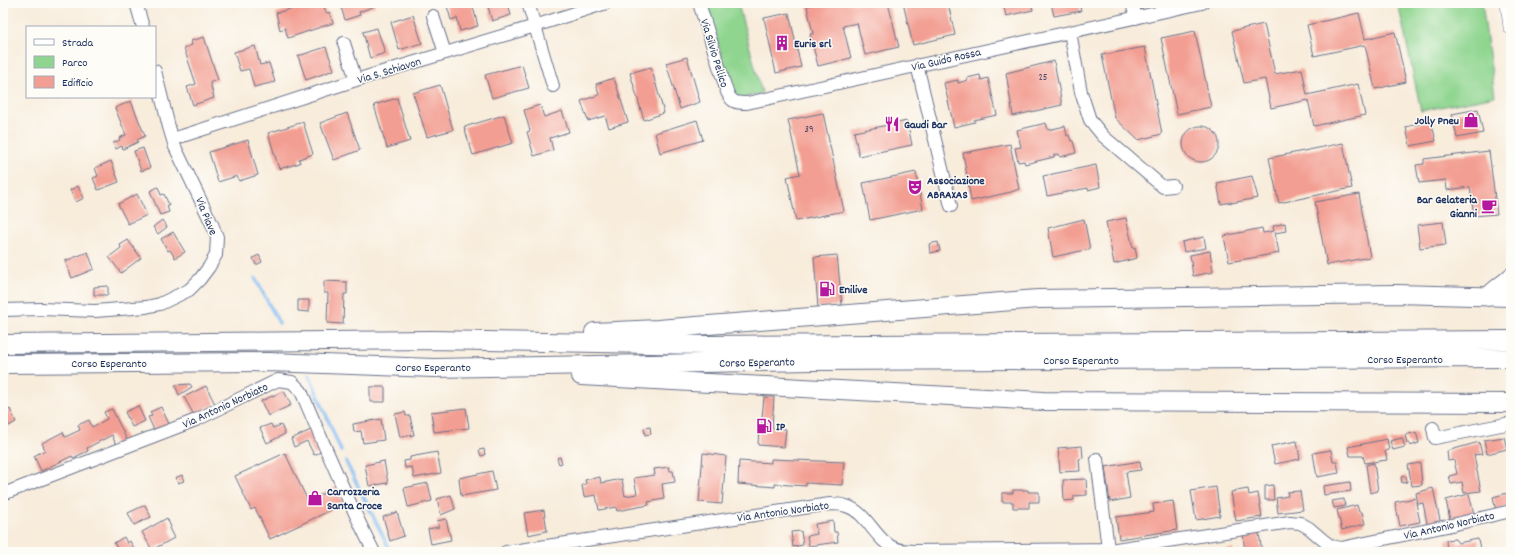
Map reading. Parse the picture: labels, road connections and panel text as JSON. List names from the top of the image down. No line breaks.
{"streets":{"highway":["Corso Esperanto"],"street":["Via Silvio Pellico","Via Guido Rossa","Via S. Schiavon","Via Piave","Via Antonio Norbiato"]},"crossings":[["Via Silvio Pellico","Via Guido Rossa"],["Via S. Schiavon","Via Piave"]],"places":{"building":["Euris srl"],"shop":["Jolly Pneu","Carrozzeria Santa Croce"],"restaurant":["Gaudi Bar"],"theatre":["Associazione ABRAXAS"],"cafe":["Bar Gelateria Gianni"],"fuel station":["Enilive","IP"]},"house_numbers":["25","39"],"legend":["Strada","Parco","Edificio"]}
